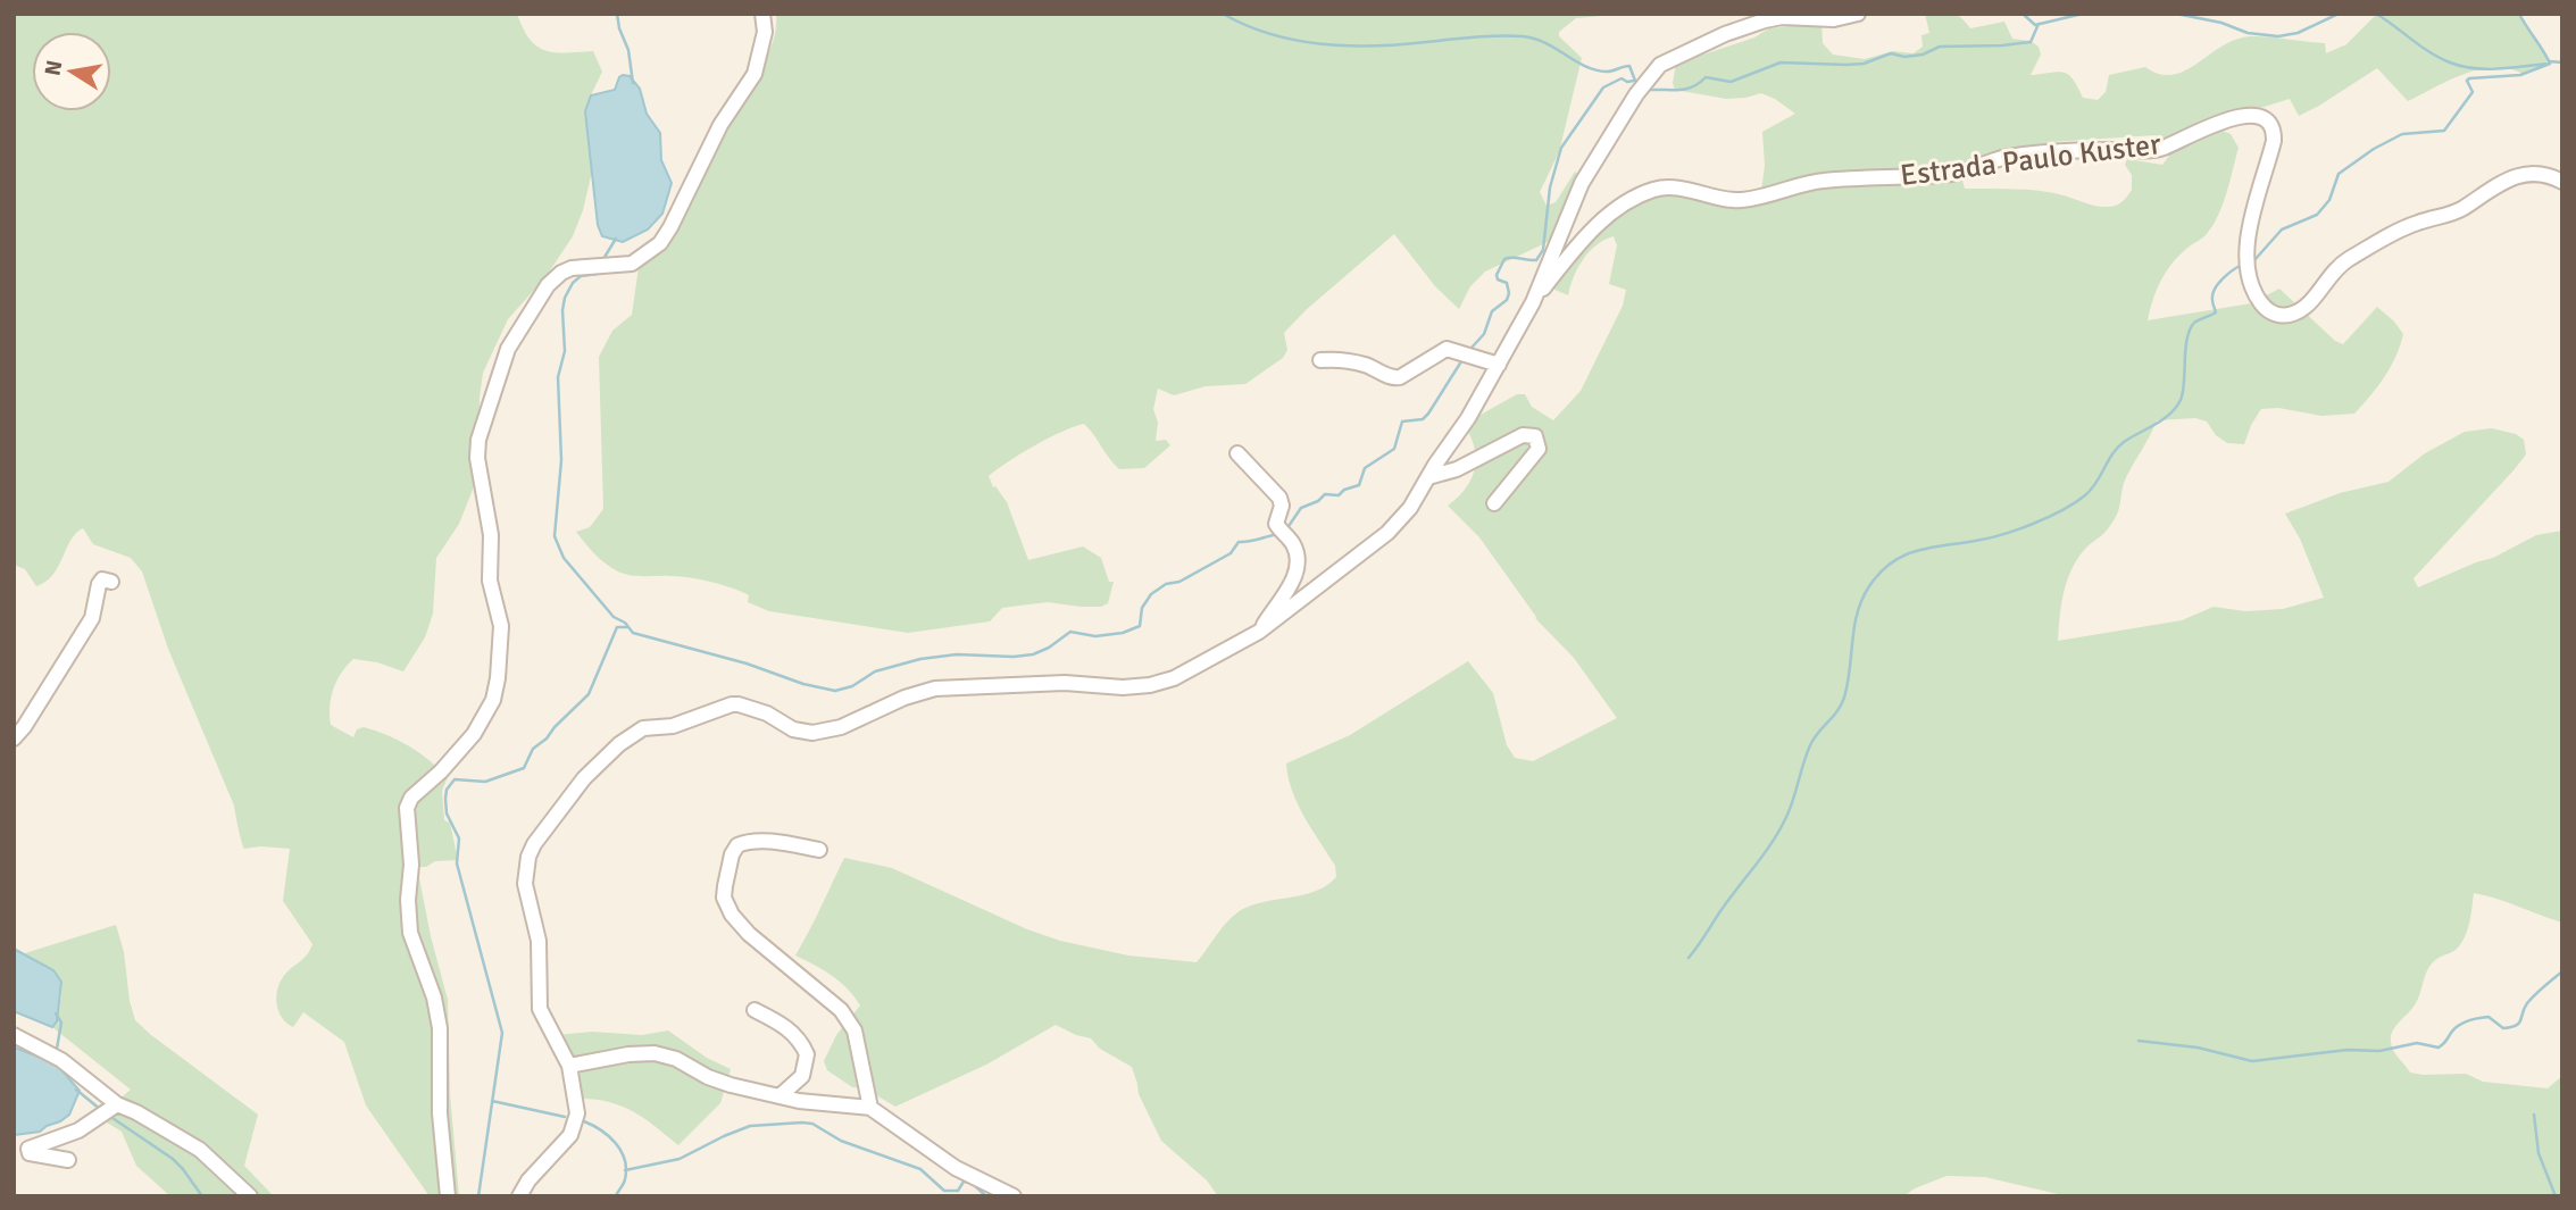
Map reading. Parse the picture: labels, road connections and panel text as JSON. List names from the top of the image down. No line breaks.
{"streets":{"street":["Estrada Paulo Kuster"]},"north":"left"}
